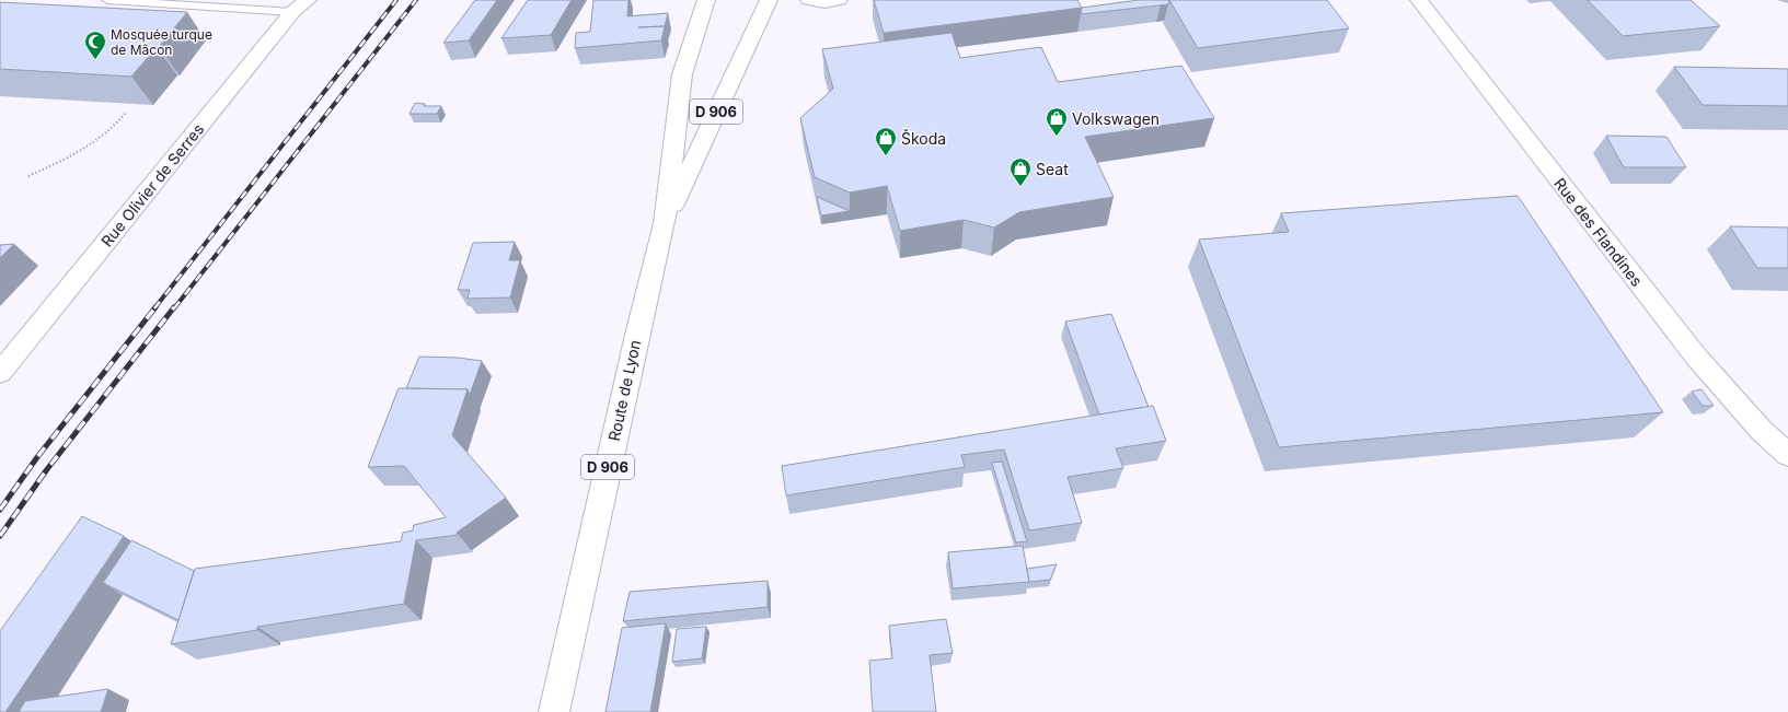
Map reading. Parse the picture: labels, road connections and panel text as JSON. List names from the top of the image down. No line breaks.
{"streets":{"main road":["D 906","Rue Olivier de Serres","Rue des Flandines","Route de Lyon"]},"crossings":[["D 906","Route de Lyon"]],"places":{"mosque":["Mosquée turque de Mâcon"],"shop":["Volkswagen","Škoda","Seat"]}}
